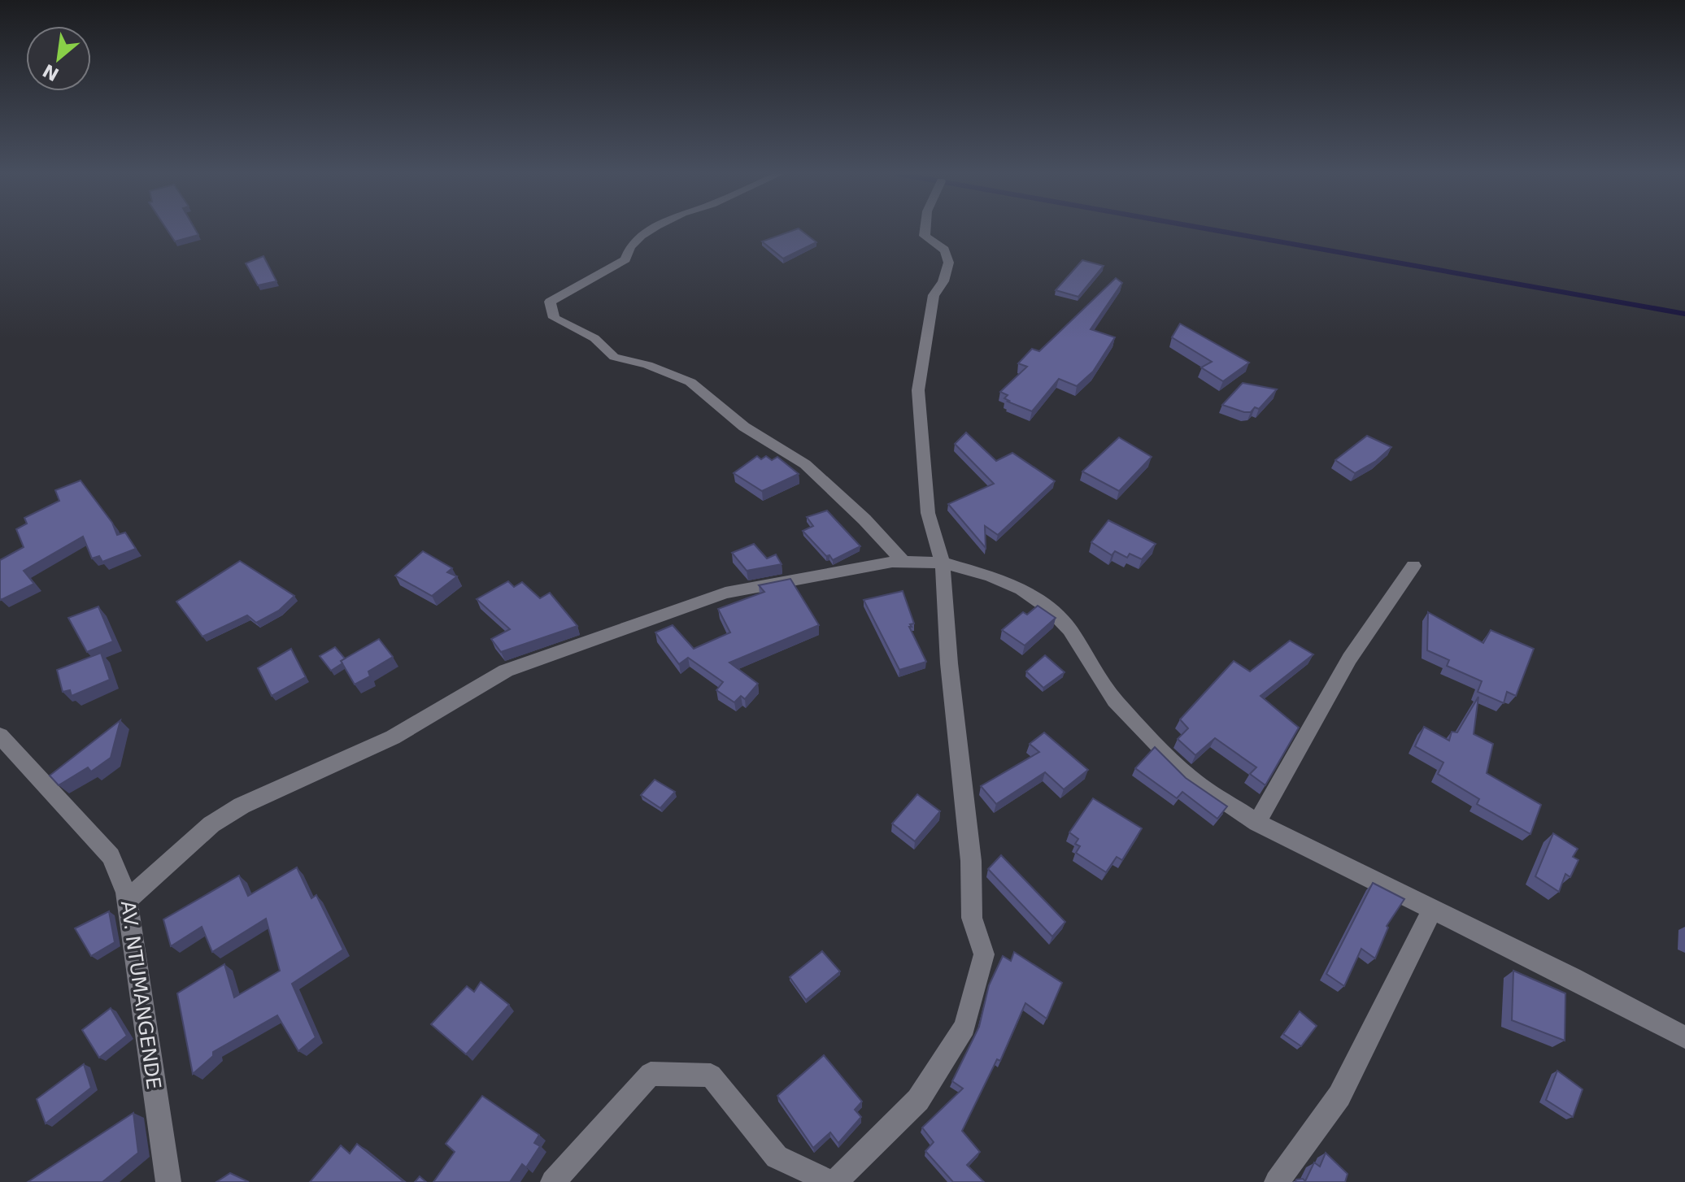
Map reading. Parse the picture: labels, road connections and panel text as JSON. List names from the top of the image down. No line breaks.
{"streets":{"street":["AV. NTUMANGENDE"]},"north":"bottom left"}
